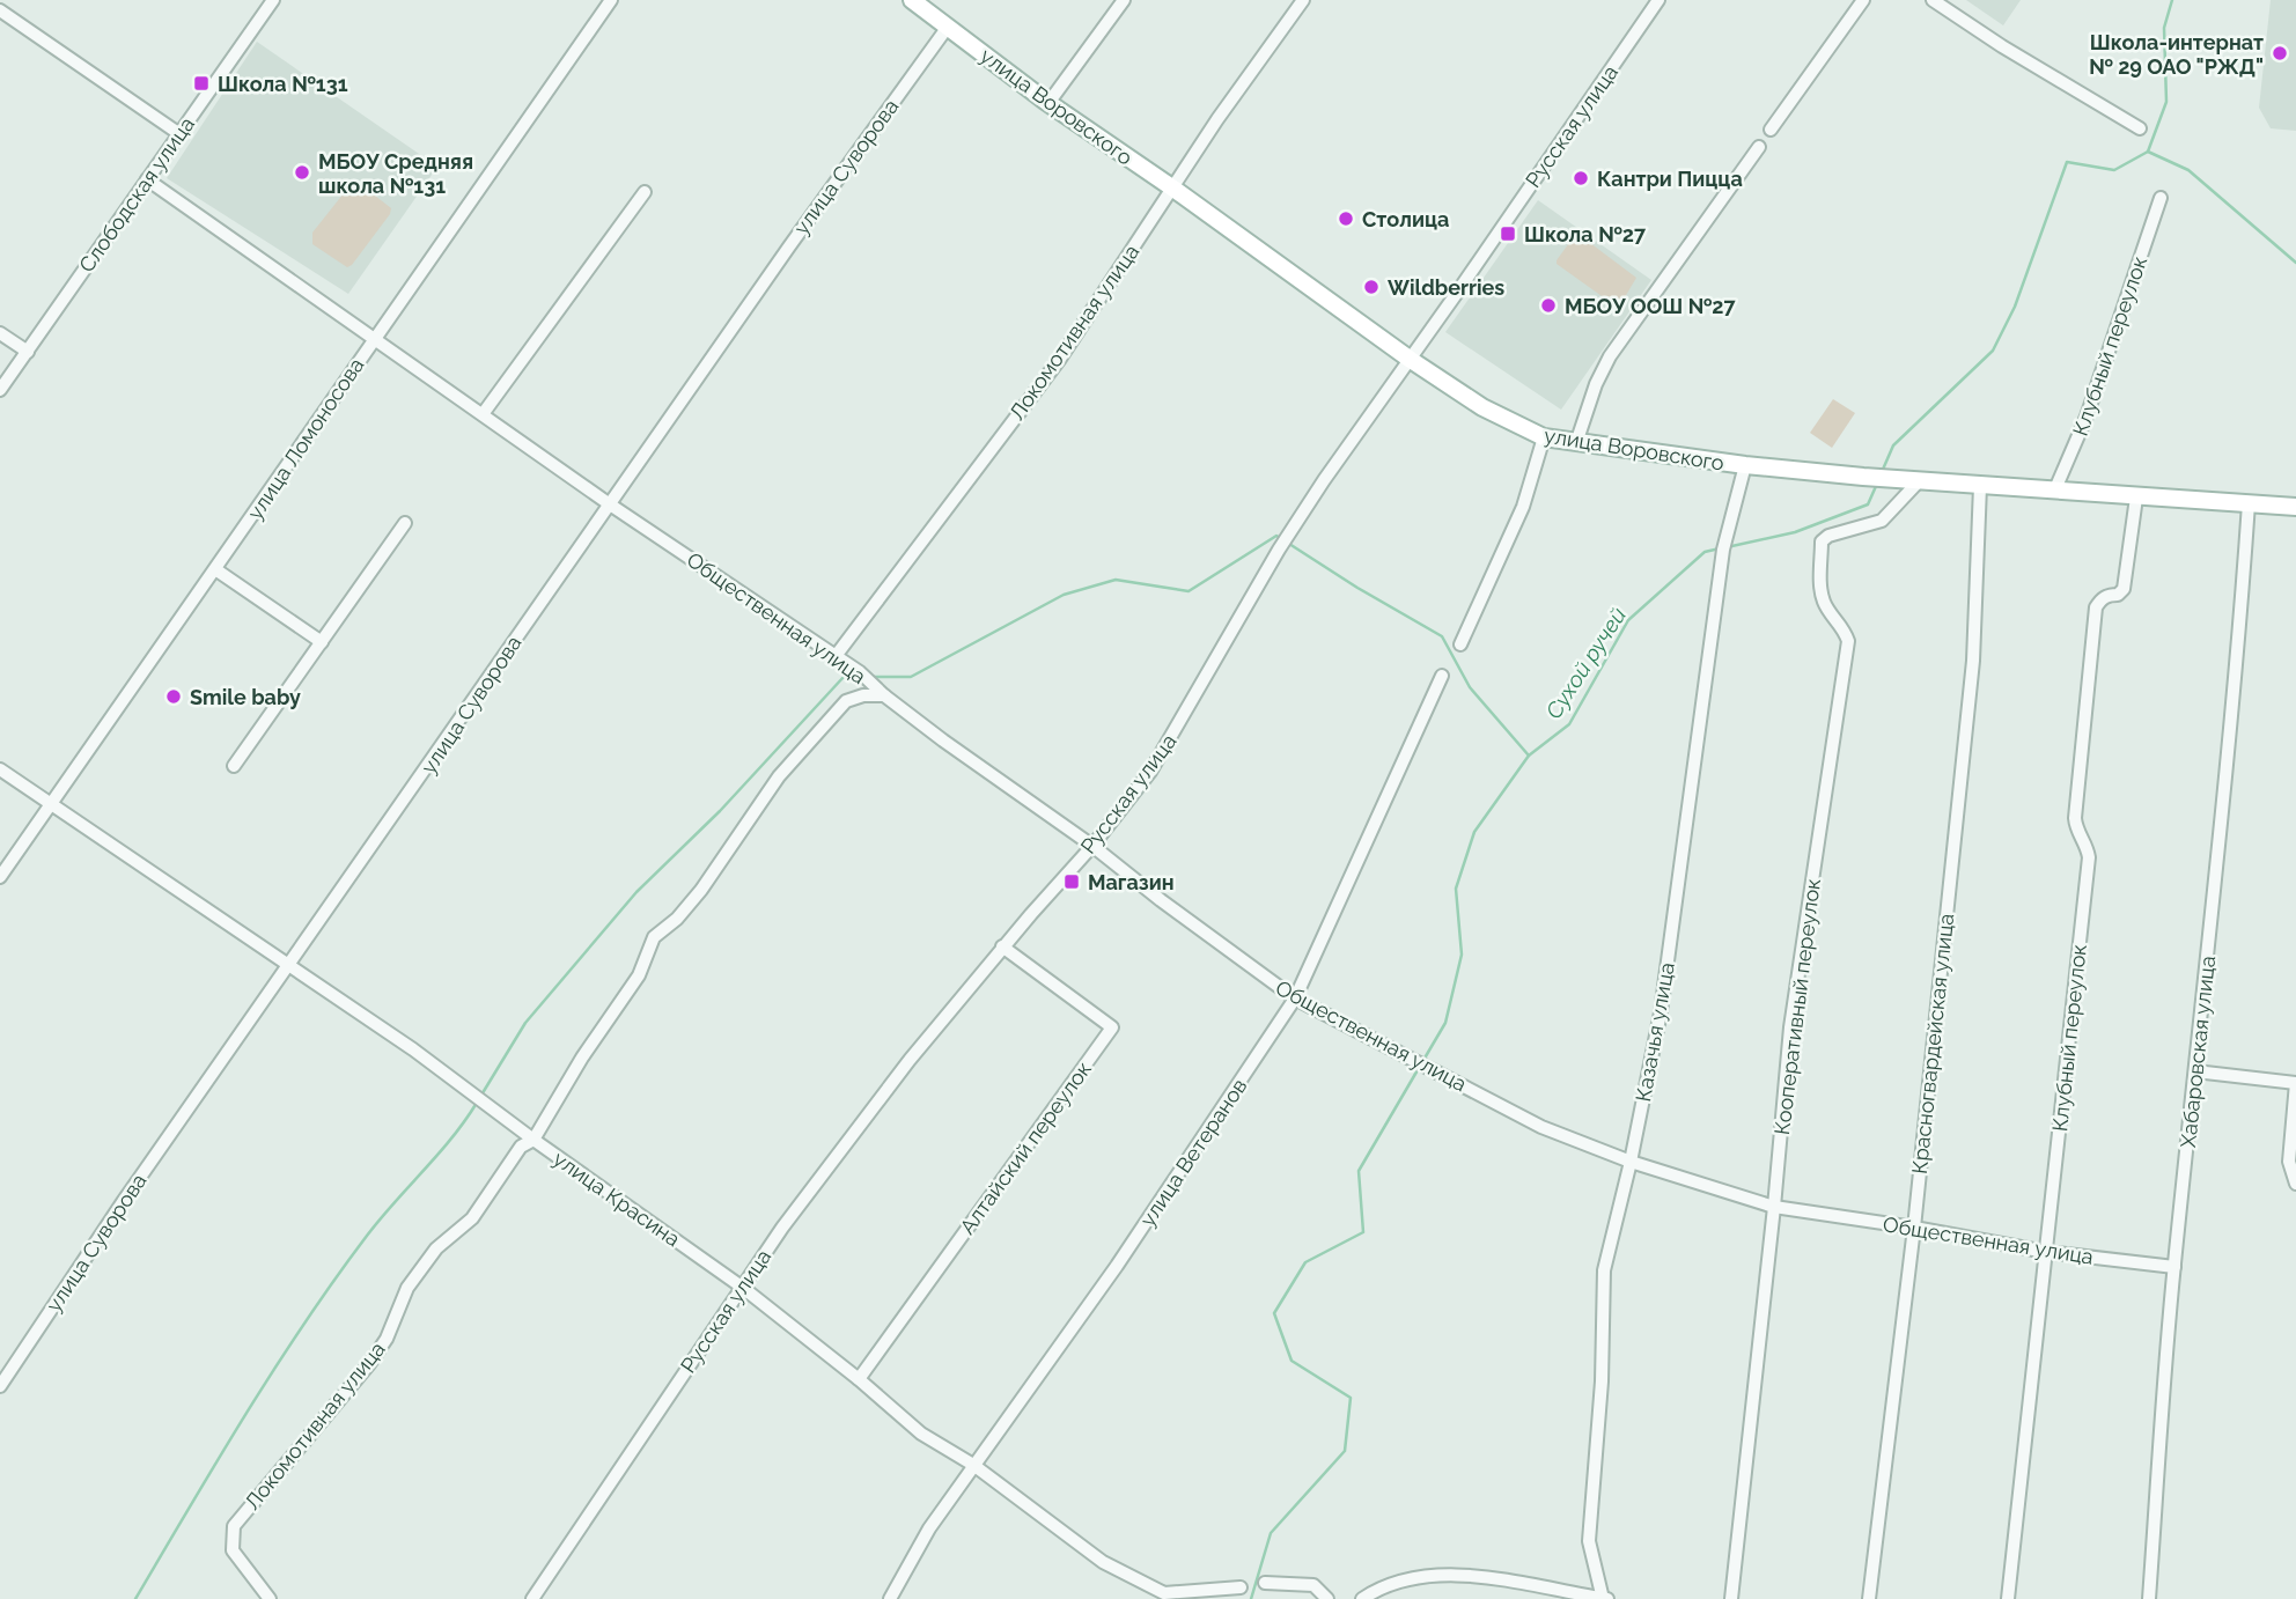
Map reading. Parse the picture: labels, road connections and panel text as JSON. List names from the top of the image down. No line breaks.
{"streets":{"main road":["улица Воровского"],"street":["Русская улица","улица Суворова","Слободская улица","Локомотивная улица","Клубный переулок","улица Ломоносова","Общественная улица","Кооперативный переулок","Казачья улица","Красногвардейская улица","Хабаровская улица","Алтайский переулок","улица Ветеранов","улица Красина"]},"crossings":[["улица Воровского","Русская улица"],["улица Воровского","улица Суворова"],["улица Воровского","Локомотивная улица"],["улица Воровского","Клубный переулок"],["улица Воровского","Кооперативный переулок"],["улица Воровского","Казачья улица"],["улица Воровского","Красногвардейская улица"],["улица Воровского","Хабаровская улица"],["Русская улица","Общественная улица"],["Русская улица","Алтайский переулок"],["Русская улица","улица Красина"],["улица Суворова","Общественная улица"],["улица Суворова","улица Красина"],["Слободская улица","Общественная улица"],["Локомотивная улица","Общественная улица"],["Локомотивная улица","улица Красина"],["Клубный переулок","Общественная улица"],["улица Ломоносова","Общественная улица"],["улица Ломоносова","улица Красина"],["Общественная улица","Кооперативный переулок"],["Общественная улица","Казачья улица"],["Общественная улица","Красногвардейская улица"],["Общественная улица","Хабаровская улица"],["Общественная улица","улица Ветеранов"],["Алтайский переулок","улица Красина"],["улица Ветеранов","улица Красина"]],"water":["Сухой ручей"],"places":{"other":["Школа-интернат № 29 ОАО \"РЖД\"","МБОУ Средняя школа №131","Кантри Пицца","Столица","Wildberries","МБОУ ООШ №27","Smile baby"],"transit":["Школа №131","Школа №27","Магазин"]}}
